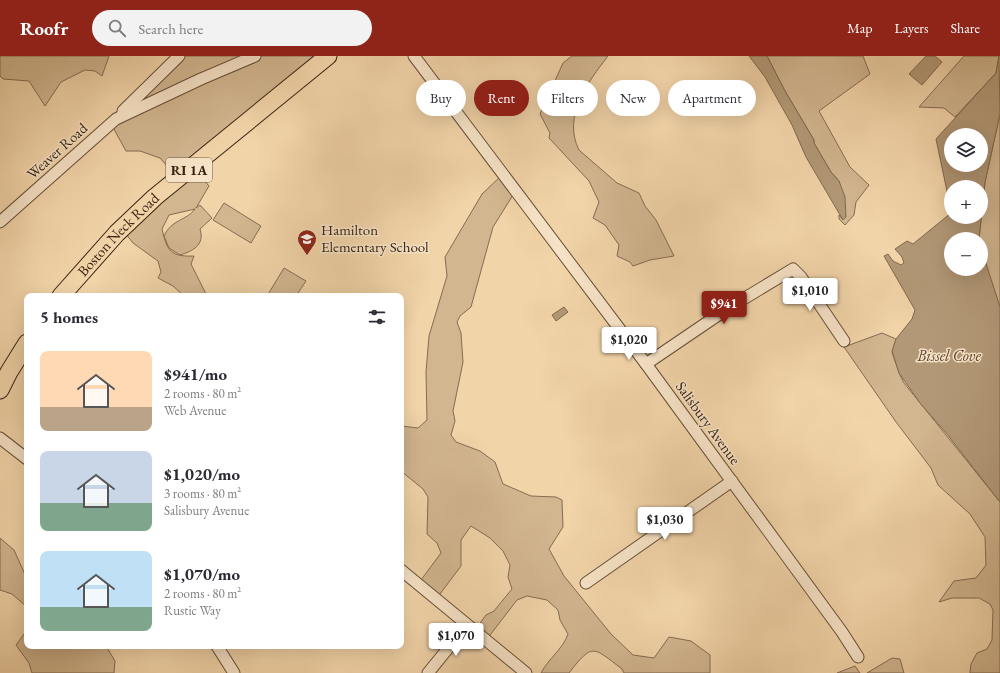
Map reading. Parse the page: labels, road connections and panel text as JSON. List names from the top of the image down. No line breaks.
{"streets":{"main road":["RI 1A","Boston Neck Road"],"street":["Weaver Road","Salisbury Avenue"]},"water":["Bissel Cove"],"places":{"school or university":["Hamilton Elementary School"]},"page":{"header":"Roofr","search":"Search here","nav":["Map","Layers","Share"],"chip":["Buy","Rent","Filters","New","Apartment"],"map_buttons":["+","−"],"price":["$1,010","$941","$1,020","$1,030","$1,070"],"heading":"5 homes","list":[{"name":"$941/mo","note":"2 rooms · 80 m² · Web Avenue"},{"name":"$1,020/mo","note":"3 rooms · 80 m² · Salisbury Avenue"},{"name":"$1,070/mo","note":"2 rooms · 80 m² · Rustic Way"}]}}
